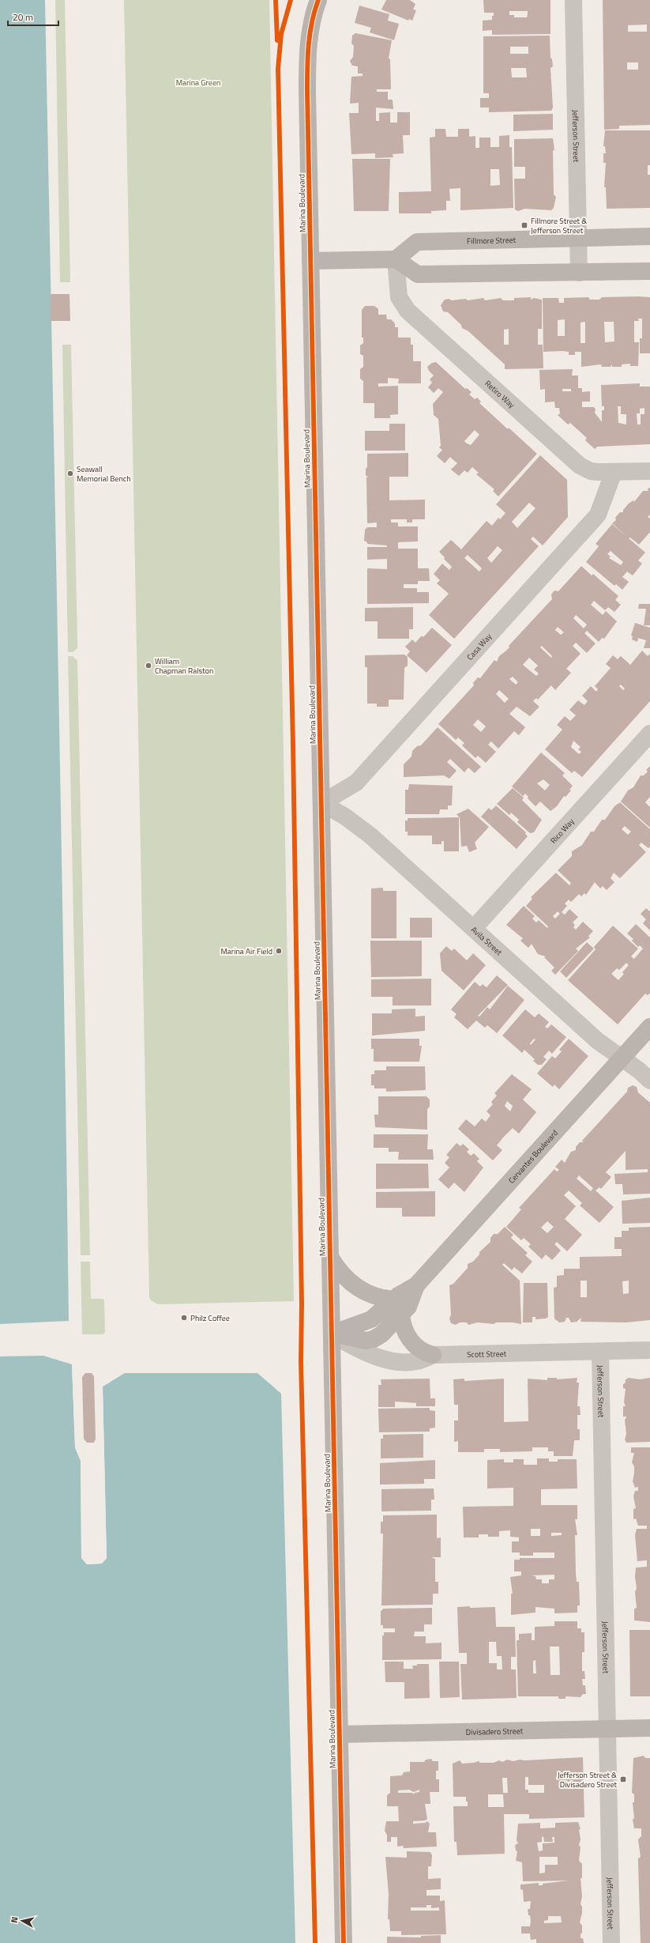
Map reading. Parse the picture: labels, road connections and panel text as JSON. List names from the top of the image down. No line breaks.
{"streets":{"main road":["Marina Boulevard","Fillmore Street","Cervantes Boulevard","Divisadero Street"],"street":["Jefferson Street","Retiro Way","Casa Way","Rico Way","Avila Street","Scott Street"]},"crossings":[["Jefferson Street","Fillmore Street"],["Jefferson Street","Scott Street"],["Jefferson Street","Divisadero Street"],["Marina Boulevard","Casa Way"],["Marina Boulevard","Avila Street"],["Marina Boulevard","Cervantes Boulevard"],["Marina Boulevard","Scott Street"],["Marina Boulevard","Divisadero Street"],["Fillmore Street","Retiro Way"],["Retiro Way","Casa Way"],["Casa Way","Avila Street"],["Rico Way","Avila Street"],["Avila Street","Cervantes Boulevard"],["Cervantes Boulevard","Scott Street"]],"parks":["Marina Green"],"places":{"transit":["Fillmore Street & Jefferson Street","Jefferson Street & Divisadero Street"],"other":["Seawall Memorial Bench","William Chapman Ralston","Marina Air Field","Philz Coffee"]},"scale_bar":"20 m","north":"left"}
